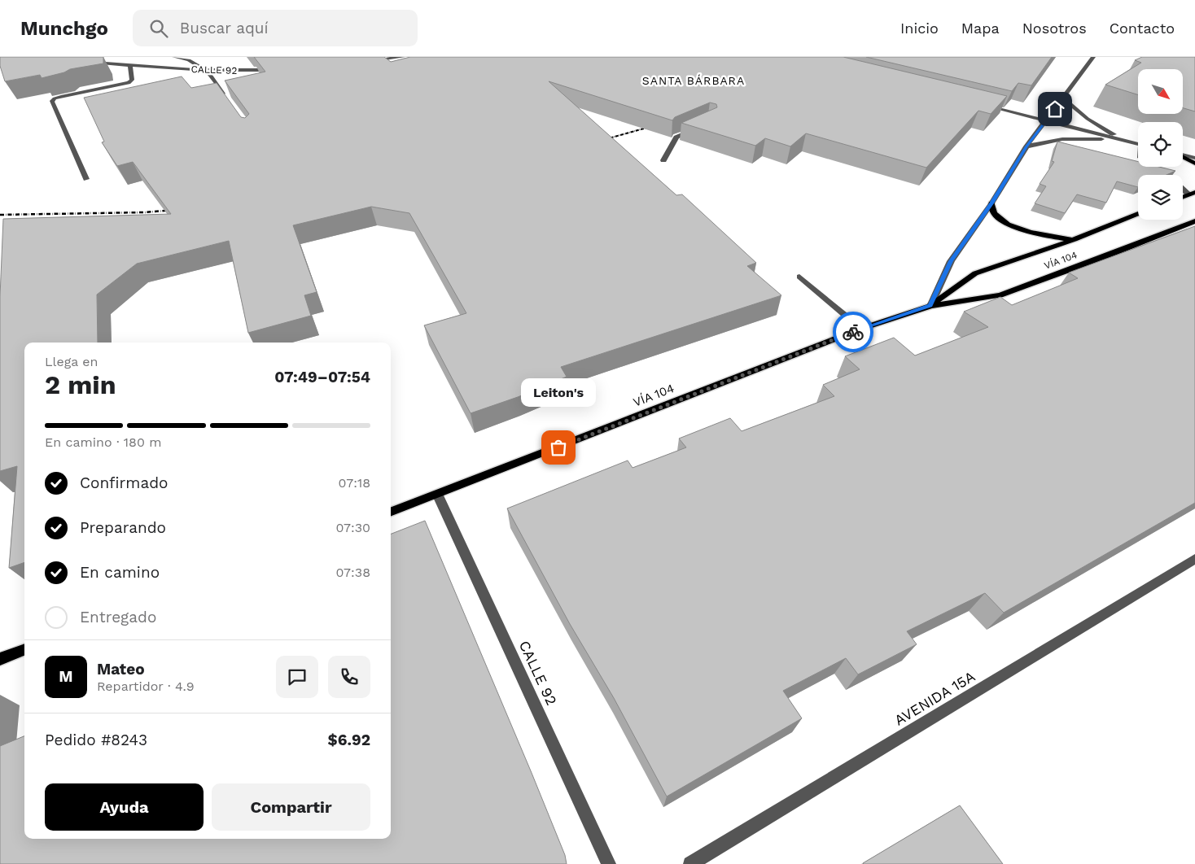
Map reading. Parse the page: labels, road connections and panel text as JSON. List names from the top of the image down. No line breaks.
{"streets":{"main road":["VÍA 104"],"street":["CALLE 92","AVENIDA 15A"]},"crossings":[["CALLE 92","VÍA 104"]],"districts":["SANTA BÁRBARA"],"places":["Leiton's"],"north":"bottom right","page":{"header":"Munchgo","search":"Buscar aquí","nav":["Inicio","Mapa","Nosotros","Contacto"],"heading":["2 min","Llega en","07:49–07:54"],"panel":["Mateo","Repartidor · 4.9","Pedido #8243","$6.92"],"bubble":"Leiton's","bar":"En camino · 180 m","list":[["Confirmado","07:18"],["Preparando","07:30"],["En camino","07:38"],"Entregado"],"round":"M","buttons":["Ayuda","Compartir"]}}
